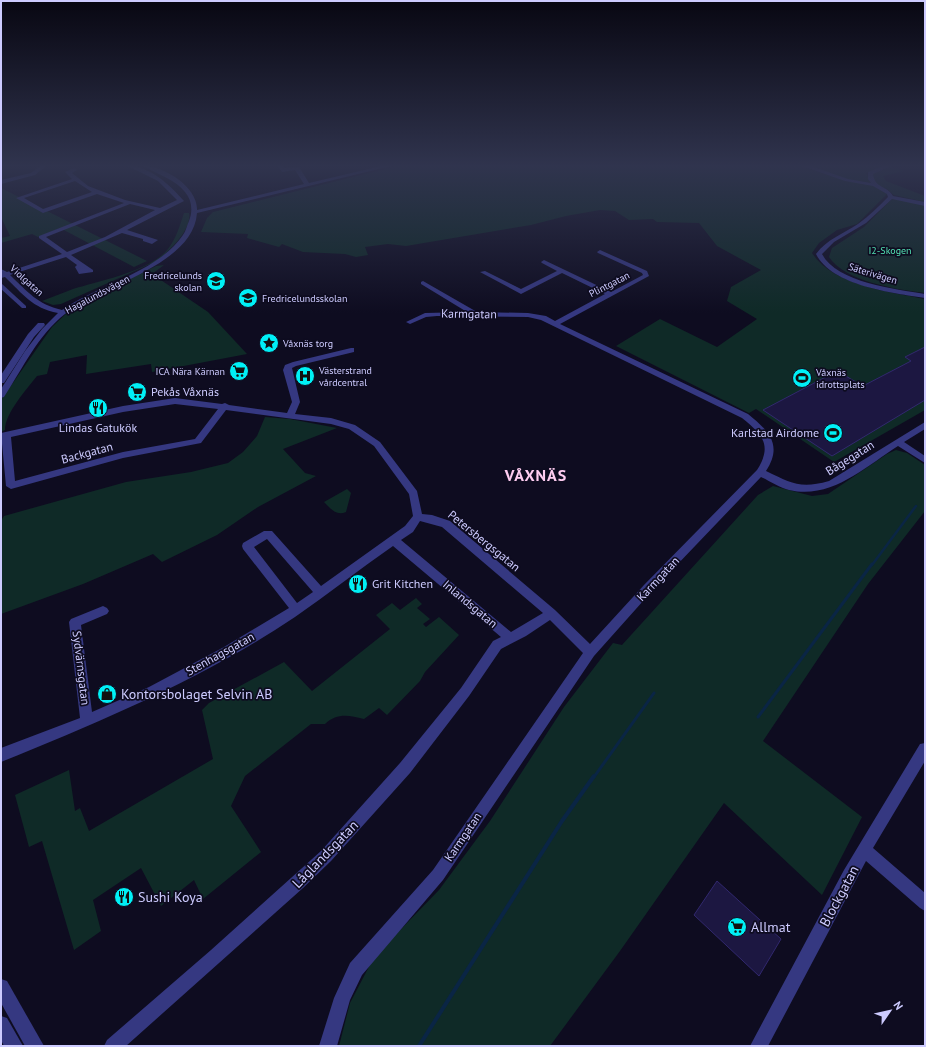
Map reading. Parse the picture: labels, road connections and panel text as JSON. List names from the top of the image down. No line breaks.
{"streets":{"street":["Säterivägen","Violgatan","Plintgatan","Hagalundsvägen","Karmgatan","Backgatan","Bågegatan","Petersbergsgatan","Inlandsgatan","Stenhagsgatan","Sydvärnsgatan","Låglandsgatan","Blockgatan"]},"crossings":[["Violgatan","Hagalundsvägen"],["Plintgatan","Karmgatan"],["Karmgatan","Bågegatan"],["Karmgatan","Petersbergsgatan"],["Petersbergsgatan","Stenhagsgatan"],["Inlandsgatan","Stenhagsgatan"],["Inlandsgatan","Låglandsgatan"],["Stenhagsgatan","Sydvärnsgatan"]],"districts":["VÅXNÄS"],"parks":["I2-Skogen"],"places":{"school or university":["Fredricelunds skolan","Fredricelundsskolan"],"place":["Våxnäs torg"],"supermarket":["ICA Nära Kärnan","Pekås Våxnäs","Allmat"],"hospital":["Västerstrand vårdcentral"],"sports":["Våxnäs idrottsplats","Karlstad Airdome"],"restaurant":["Lindas Gatukök","Grit Kitchen","Sushi Koya"],"shop":["Kontorsbolaget Selvin AB"]},"north":"top right"}
